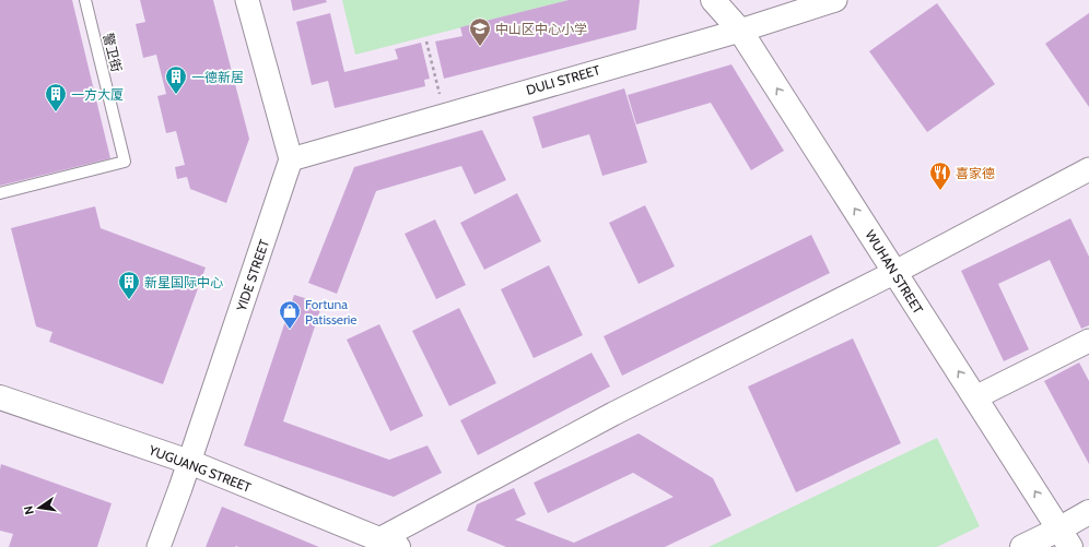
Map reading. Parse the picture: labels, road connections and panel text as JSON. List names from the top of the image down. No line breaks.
{"streets":{"main road":["WUHAN STREET","YUGUANG STREET"],"street":["DULI STREET","YIDE STREET"],"lane":["警卫街"]},"crossings":[["DULI STREET","WUHAN STREET"],["DULI STREET","YIDE STREET"],["YIDE STREET","YUGUANG STREET"]],"one_way":["WUHAN STREET"],"places":{"school or university":["中山区中心小学"],"building":["一德新居","一方大厦","新星国际中心"],"restaurant":["喜家德"],"shop":["Fortuna Patisserie"]},"north":"left"}
